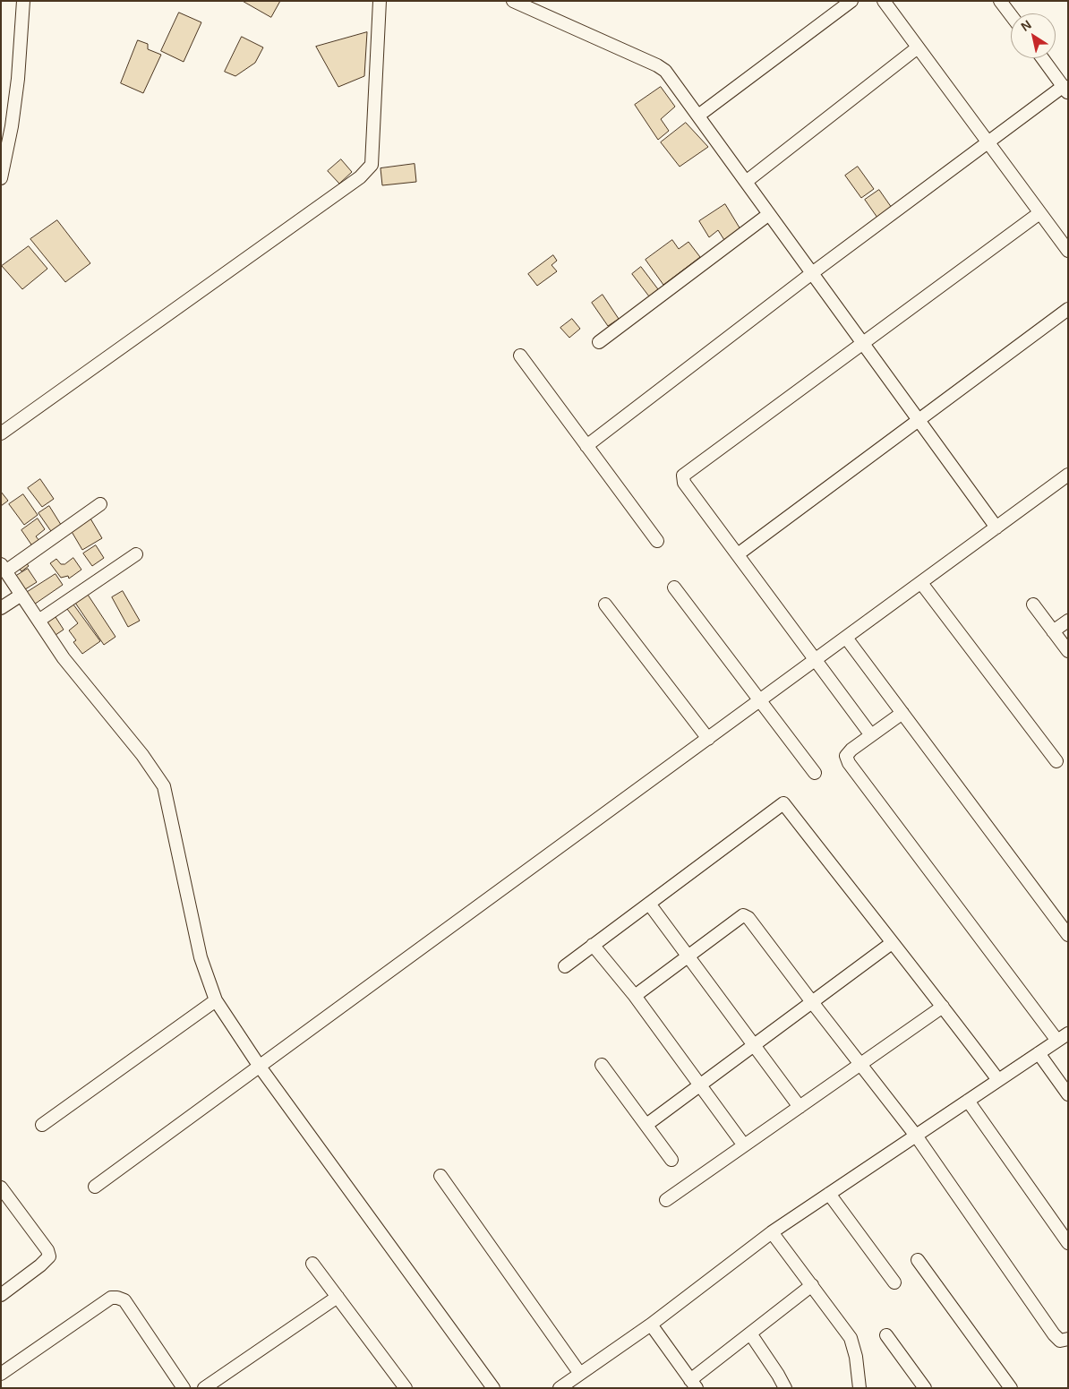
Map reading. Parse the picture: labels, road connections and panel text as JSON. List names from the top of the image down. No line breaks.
{"north":"top left"}
